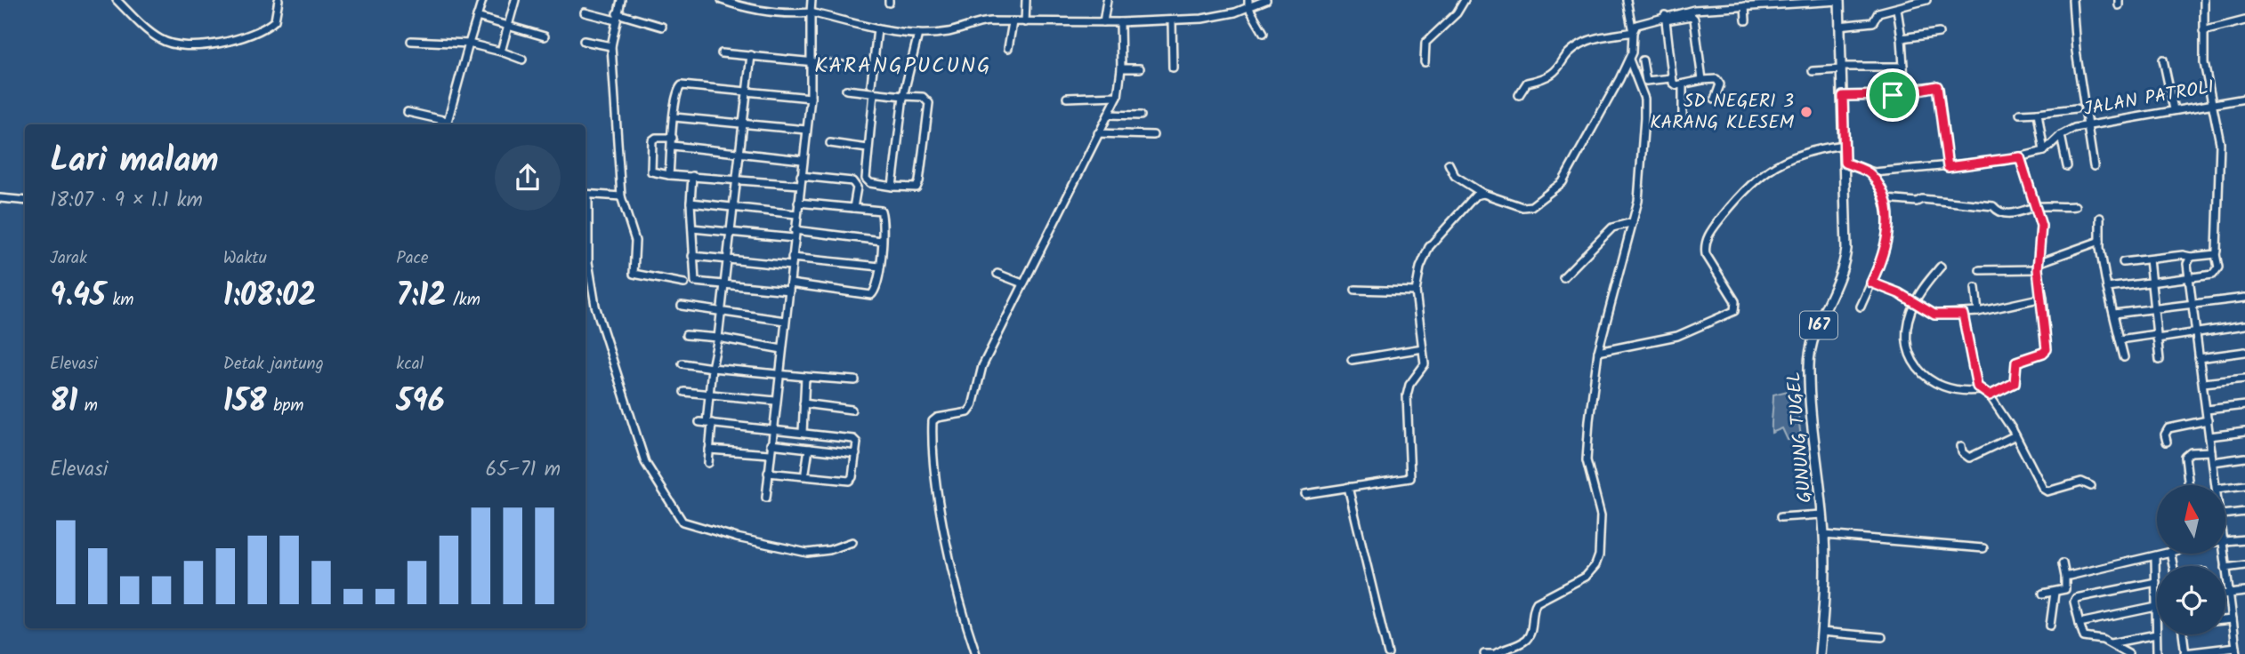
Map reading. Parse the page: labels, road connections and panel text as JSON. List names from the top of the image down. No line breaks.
{"streets":{"main road":["167","GUNUNG TUGEL"],"street":["JALAN PATROLI"]},"crossings":[["JALAN PATROLI","GUNUNG TUGEL"]],"districts":["KARANGPUCUNG"],"places":["SD NEGERI 3 KARANG KLESEM"],"north":"top","page":{"heading":["Lari malam","18:07 · 9 × 1.1 km"],"stats":[["Jarak","9.45 km"],["Waktu","1:08:02"],["Pace","7:12 /km"],["Elevasi","81 m"],["Detak jantung","158 bpm"],["kcal","596"]],"chart":["Elevasi","65–71 m"]}}
